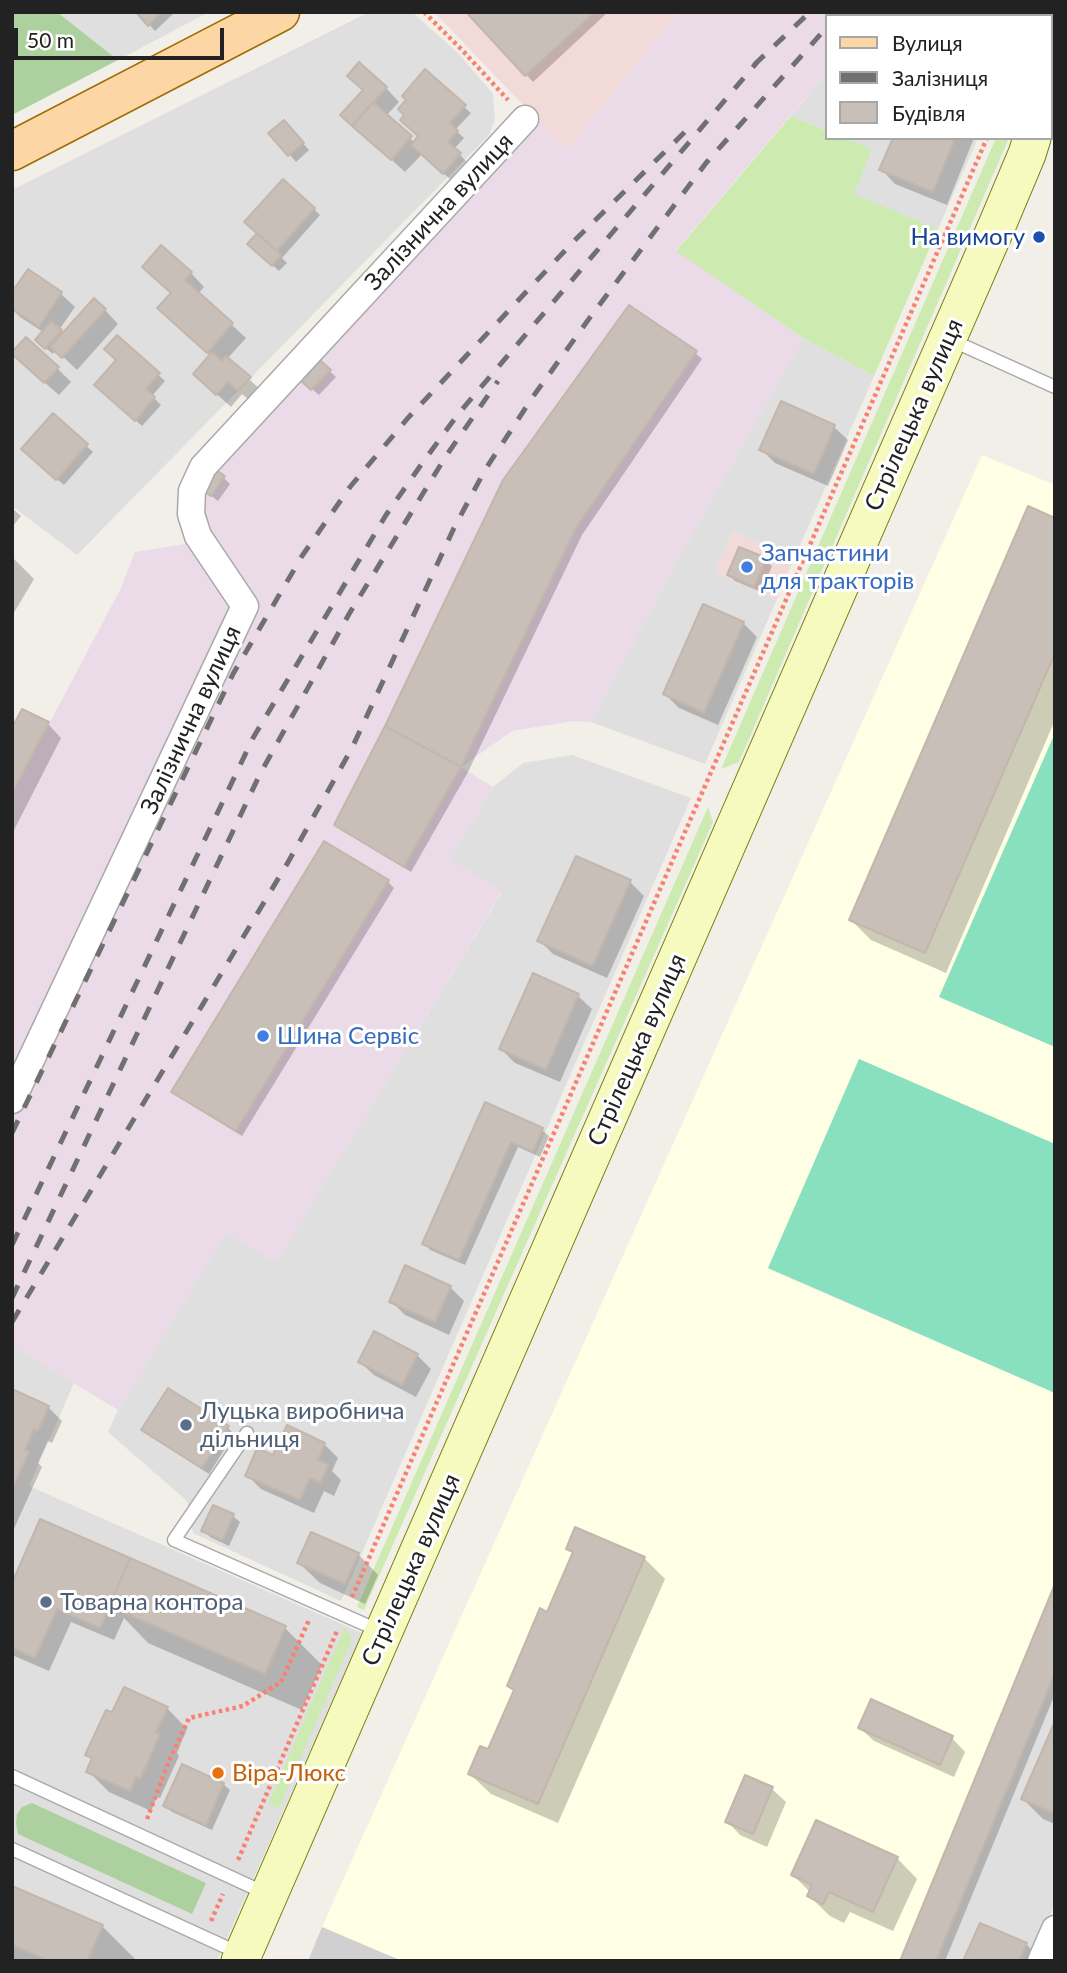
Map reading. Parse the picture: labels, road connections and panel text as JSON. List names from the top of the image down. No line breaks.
{"streets":{"street":["Залізнична вулиця","Стрілецька вулиця"]},"places":["На вимогу","Запчастини для тракторів","Шина Сервіс","Луцька виробнича дільниця","Товарна контора","Віра-Люкс"],"legend":["Вулиця","Залізниця","Будівля"],"scale_bar":"50 m"}
